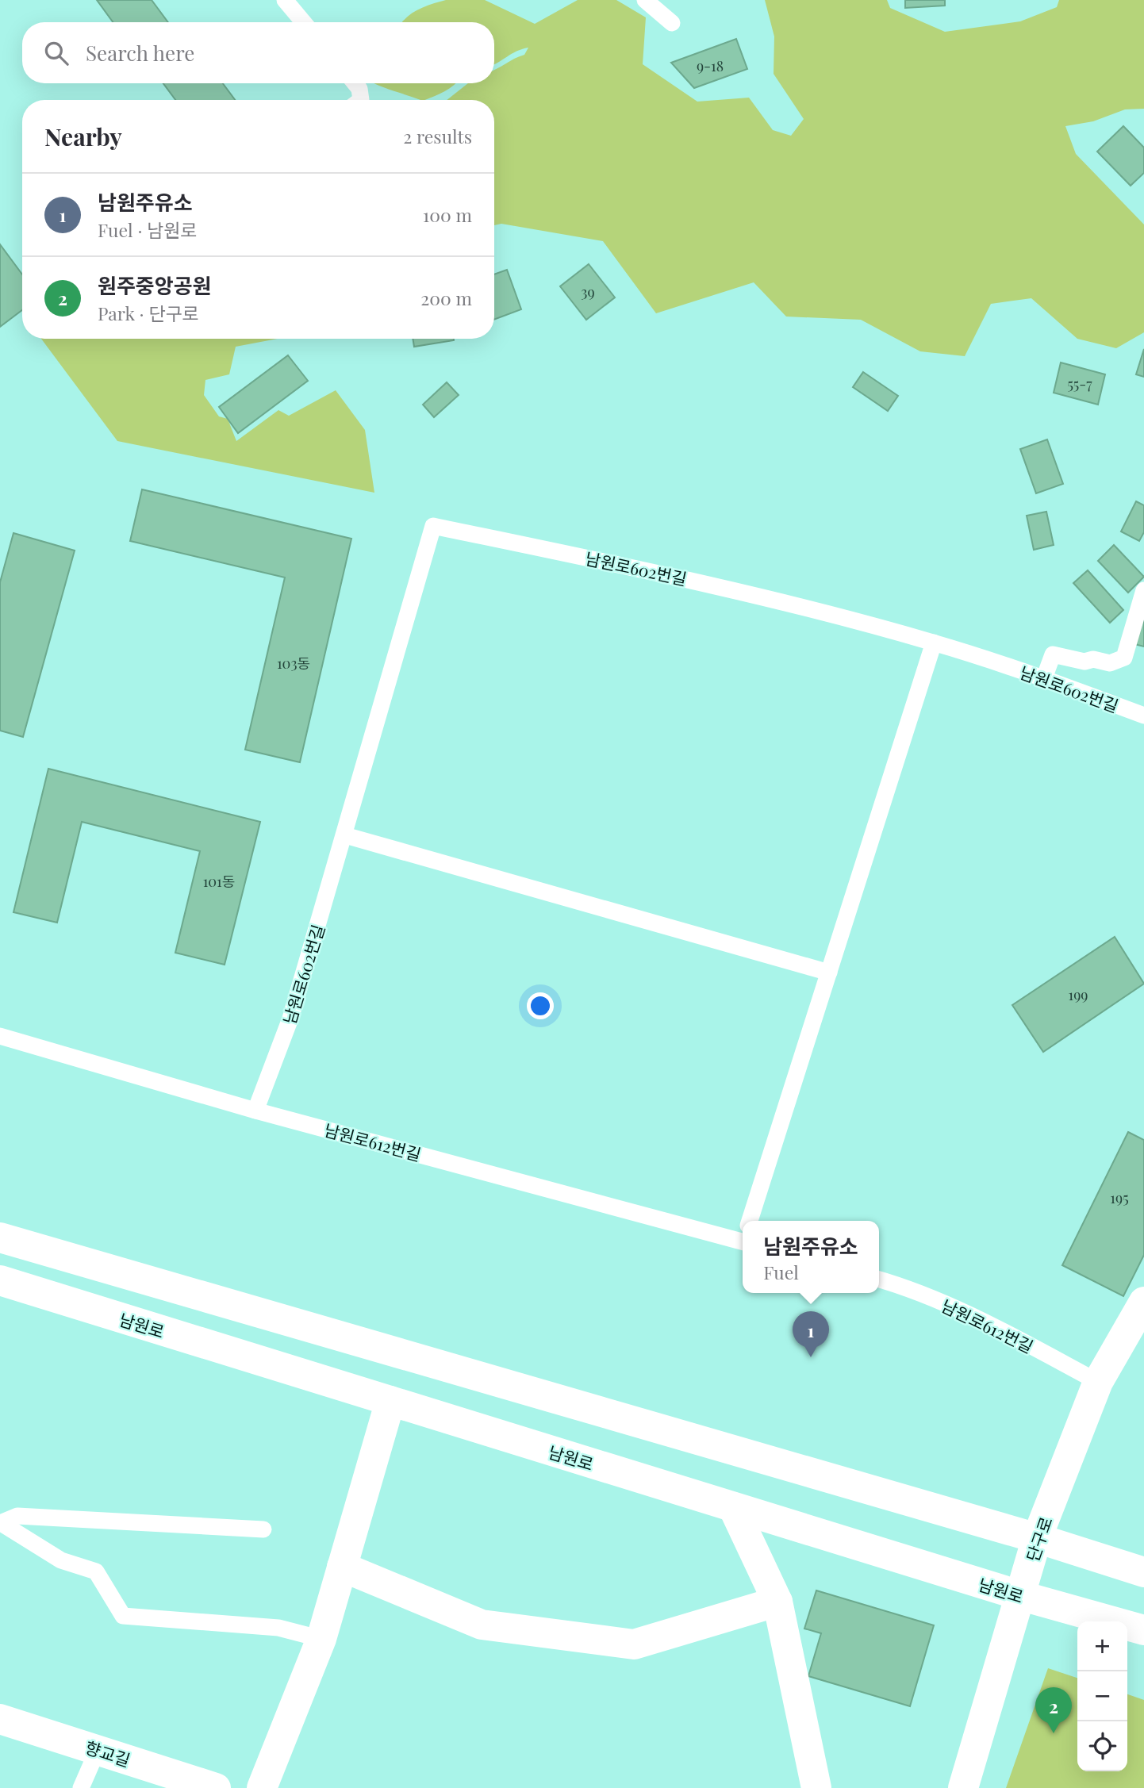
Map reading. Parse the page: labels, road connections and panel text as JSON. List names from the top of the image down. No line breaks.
{"streets":{"street":["남원로","단구로","향교길"],"lane":["남원로602번길","남원로612번길"]},"crossings":[["남원로602번길","남원로612번길"],["남원로612번길","단구로"],["남원로","단구로"]],"house_numbers":["9-18","39","55-7","103동","101동","199","195"],"page":{"search":"Search here","heading":["Nearby","2 results"],"list":[{"mark":"1","name":"남원주유소","note":"Fuel · 남원로","value":"100 m"},{"mark":"2","name":"원주중앙공원","note":"Park · 단구로","value":"200 m"}],"popup":["남원주유소","Fuel"],"pins":["1","2"],"map_buttons":["+","−"]}}
